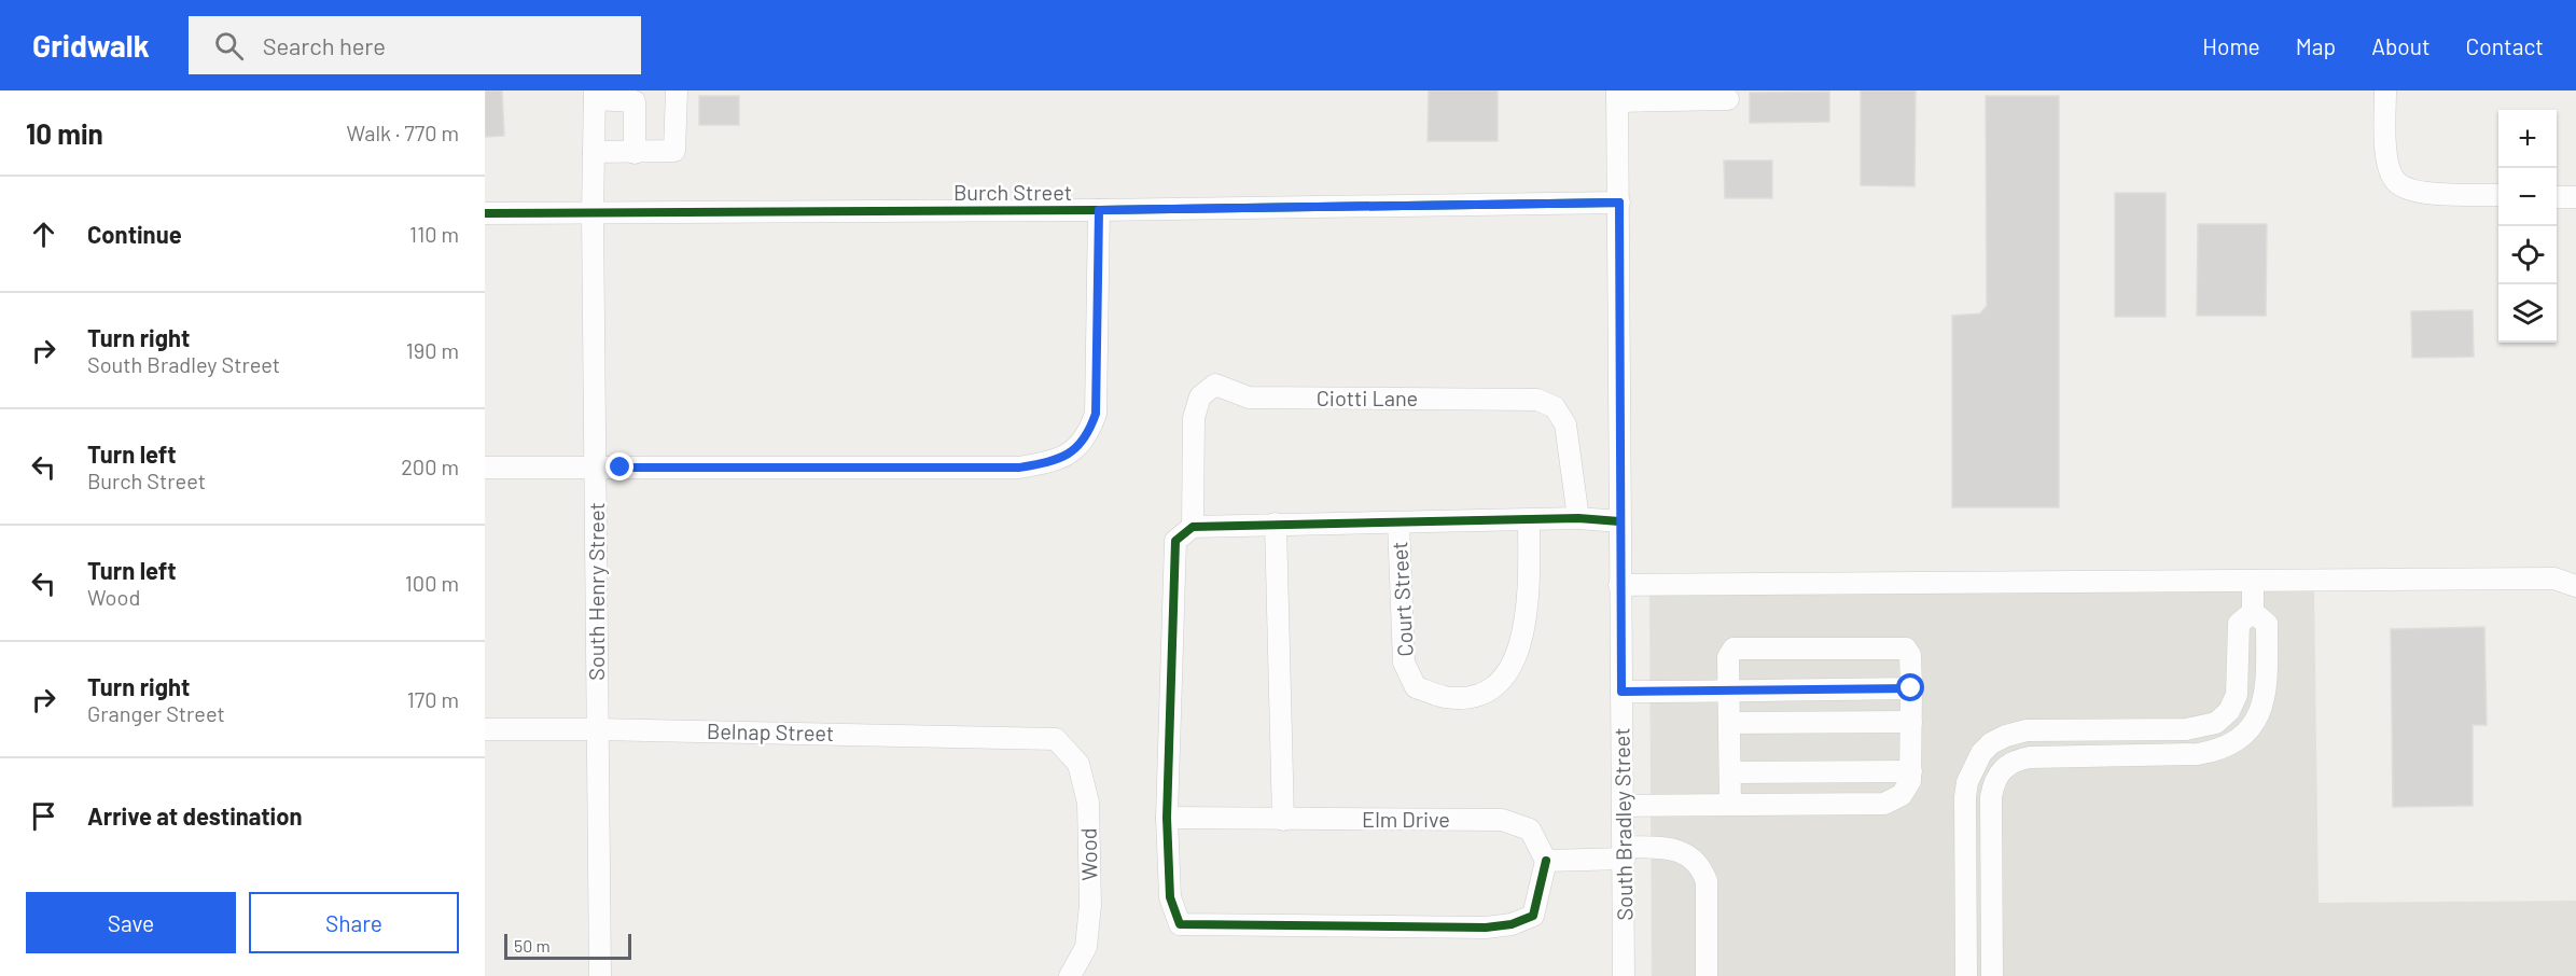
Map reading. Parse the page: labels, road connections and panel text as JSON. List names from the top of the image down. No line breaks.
{"streets":{"street":["Burch Street","Ciotti Lane","South Henry Street","Court Street","Belnap Street","Elm Drive","South Bradley Street","Wood"]},"crossings":[["Burch Street","South Henry Street"],["Burch Street","South Bradley Street"],["South Henry Street","Belnap Street"],["Belnap Street","Wood"]],"scale_bar":"50 m","page":{"header":"Gridwalk","search":"Search here","nav":["Home","Map","About","Contact"],"heading":["10 min","Walk · 770 m"],"map_buttons":["+","−"],"list":[["Continue","110 m"],["Turn right","South Bradley Street","190 m"],["Turn left","Burch Street","200 m"],["Turn left","Wood","100 m"],["Turn right","Granger Street","170 m"],"Arrive at destination"],"buttons":["Save","Share"],"scale":"50 m"}}
